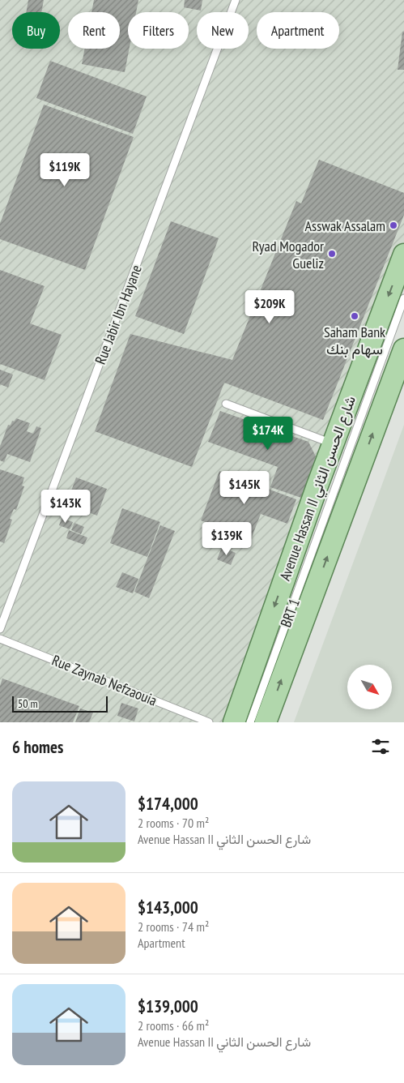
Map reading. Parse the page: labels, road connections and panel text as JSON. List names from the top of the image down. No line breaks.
{"streets":{"main road":["Avenue Hassan II شارع الحسن الثاني"],"lane":["Rue Jabir Ibn Hayane","BRT 1","Rue Zaynab Nefzaouia"]},"places":["Asswak Assalam","Ryad Mogador Gueliz","Saham Bank سهام بنك"],"scale_bar":"50 m","north":"bottom right","page":{"chip":["Buy","Rent","Filters","New","Apartment"],"price":["$119K","$209K","$174K","$145K","$143K","$139K"],"scale":"50 m","heading":"6 homes","list":[{"name":"$174,000","note":"2 rooms · 70 m² · Avenue Hassan II شارع الحسن الثاني"},{"name":"$143,000","note":"2 rooms · 74 m² · Apartment"},{"name":"$139,000","note":"2 rooms · 66 m² · Avenue Hassan II شارع الحسن الثاني"}]}}
